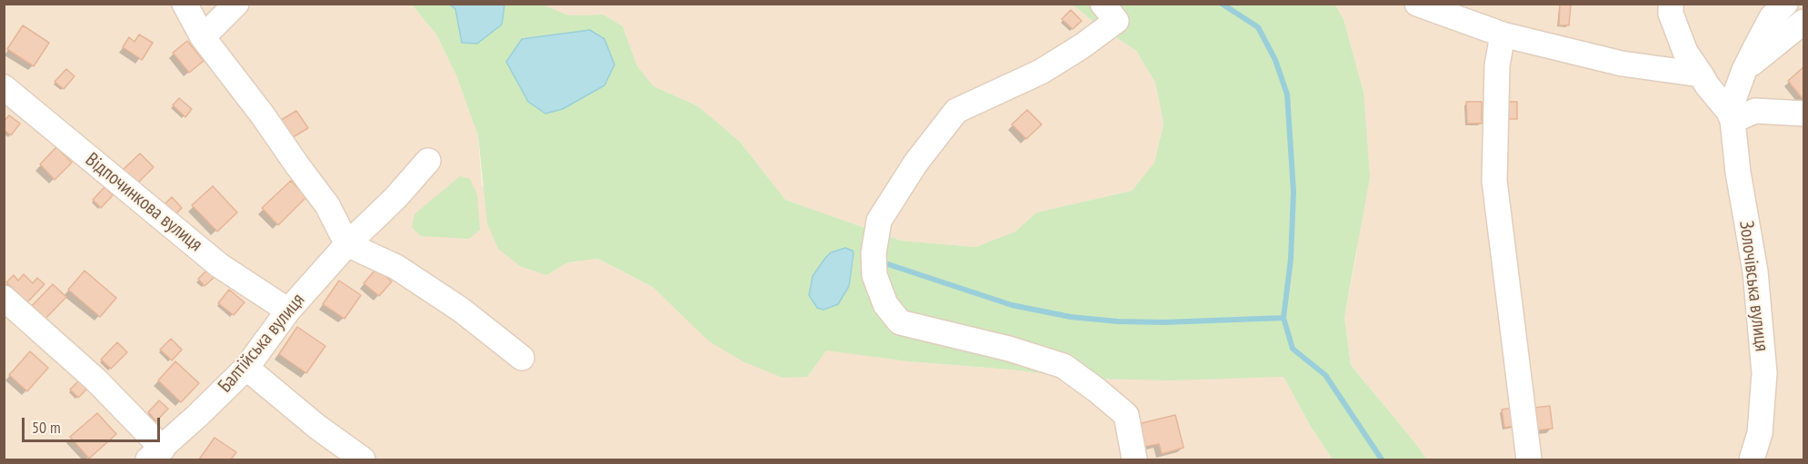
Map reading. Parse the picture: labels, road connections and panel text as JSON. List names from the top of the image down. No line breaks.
{"streets":{"street":["Відпочинкова вулиця","Золочівська вулиця","Балтійська вулиця"]},"crossings":[["Відпочинкова вулиця","Балтійська вулиця"]],"scale_bar":"50 m"}
